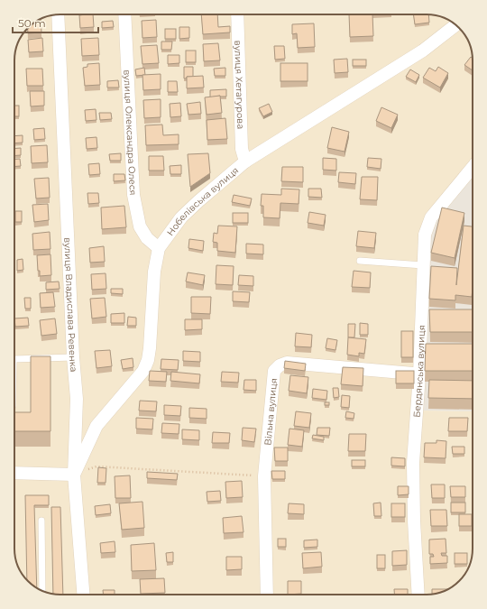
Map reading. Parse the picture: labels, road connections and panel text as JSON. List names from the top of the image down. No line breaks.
{"streets":{"street":["вулиця Хетагурова","вулиця Олександра Олеся","Нобелівська вулиця","вулиця Владислава Ревенка","Бердянська вулиця","Вільна вулиця"]},"crossings":[["вулиця Хетагурова","Нобелівська вулиця"],["вулиця Олександра Олеся","Нобелівська вулиця"],["Нобелівська вулиця","вулиця Владислава Ревенка"],["Бердянська вулиця","Вільна вулиця"]],"scale_bar":"50 m"}
